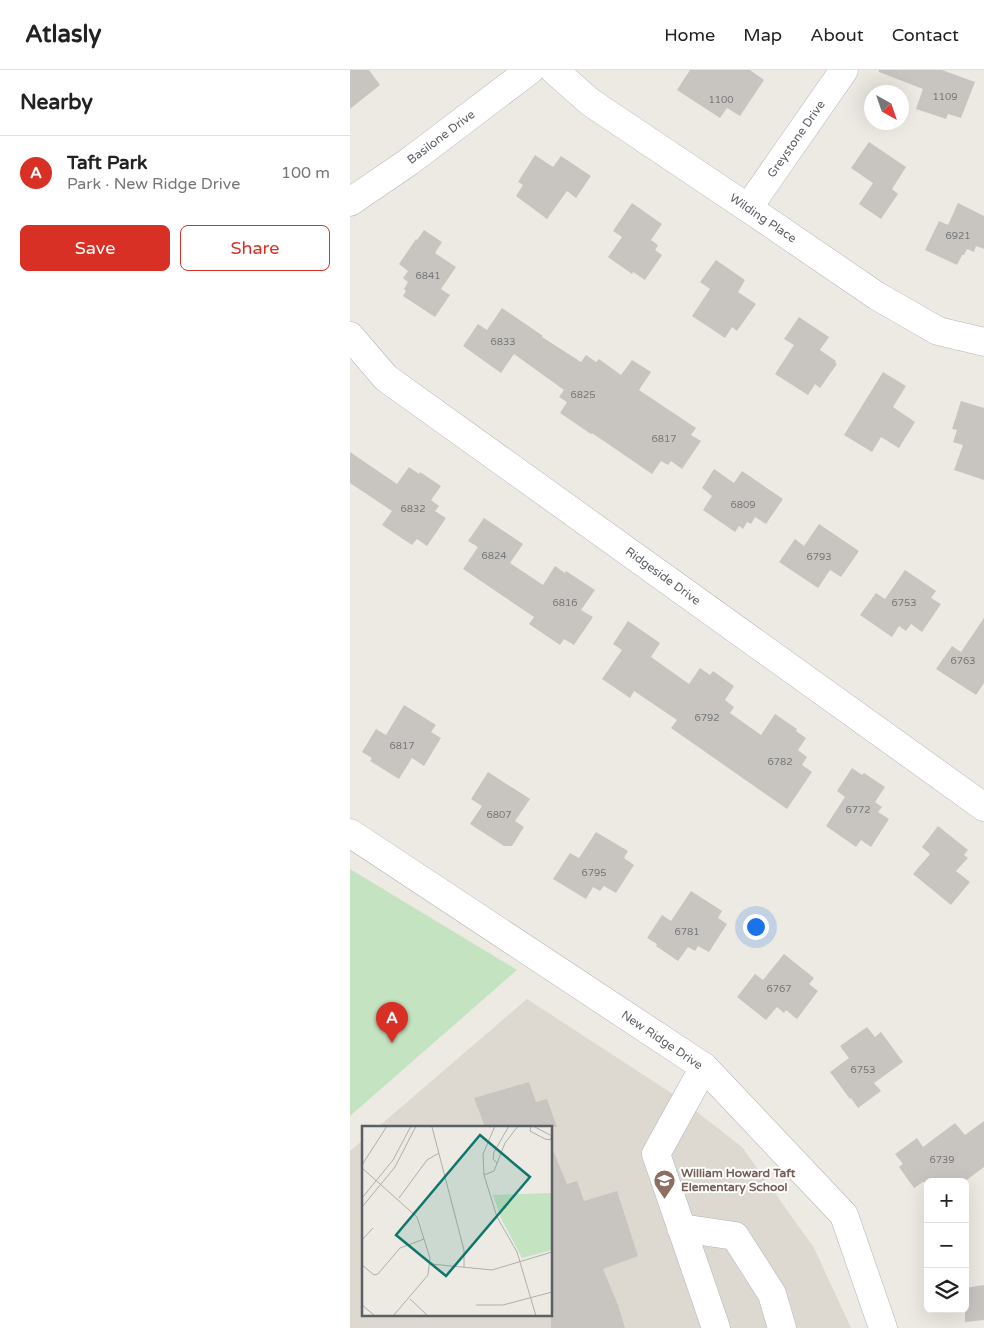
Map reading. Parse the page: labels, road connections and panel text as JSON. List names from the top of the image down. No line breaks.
{"streets":{"street":["Basilone Drive","Greystone Drive","Wilding Place","Ridgeside Drive","New Ridge Drive"]},"crossings":[["Greystone Drive","Wilding Place"]],"places":{"school or university":["William Howard Taft Elementary School"]},"house_numbers":["1109","1100","6921","6841","6833","6825","6817","6809","6832","6824","6793","6816","6753","6763","6792","6817","6782","6772","6807","6795","6781","6767","6753","6739"],"north":"bottom right","page":{"header":"Atlasly","nav":["Home","Map","About","Contact"],"heading":"Nearby","list":[{"mark":"A","name":"Taft Park","note":"Park · New Ridge Drive","value":"100 m"}],"buttons":["Save","Share"],"pins":"A","map_buttons":["+","−"]}}
